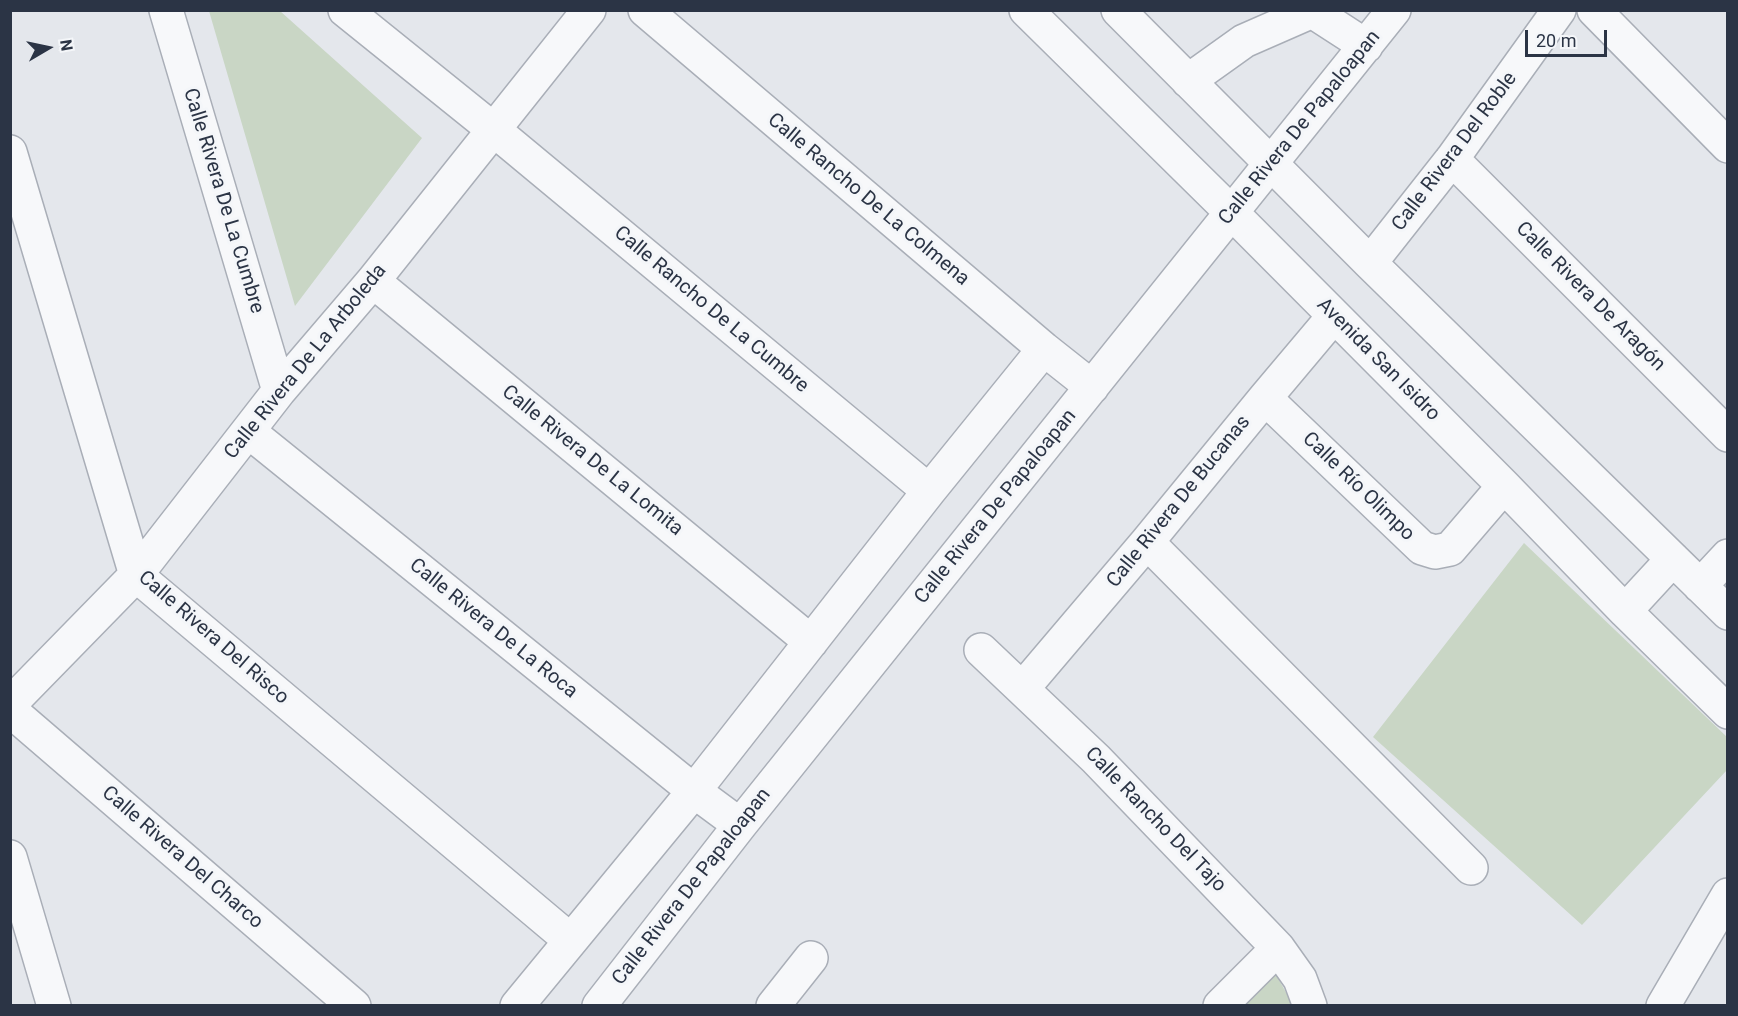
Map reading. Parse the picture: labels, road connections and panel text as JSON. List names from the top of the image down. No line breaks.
{"streets":{"street":["Calle Rivera De Papaloapan","Calle Rivera Del Roble","Calle Rancho De La Colmena","Calle Rivera De La Cumbre","Calle Rivera De Aragón","Calle Rancho De La Cumbre","Avenida San Isidro","Calle Rivera De La Arboleda","Calle Rivera De La Lomita","Calle Río Olimpo","Calle Rivera De Bucanas","Calle Rivera De La Roca","Calle Rivera Del Risco","Calle Rancho Del Tajo","Calle Rivera Del Charco"]},"crossings":[["Calle Rivera De Papaloapan","Calle Rancho De La Colmena"],["Calle Rivera De Papaloapan","Avenida San Isidro"],["Calle Rivera De Papaloapan","Calle Rivera De La Roca"],["Calle Rivera Del Roble","Calle Rivera De Aragón"],["Calle Rivera De La Cumbre","Calle Rivera De La Arboleda"],["Calle Rancho De La Cumbre","Calle Rivera De La Arboleda"],["Avenida San Isidro","Calle Río Olimpo"],["Avenida San Isidro","Calle Rivera De Bucanas"],["Calle Rivera De La Arboleda","Calle Rivera De La Lomita"],["Calle Rivera De La Arboleda","Calle Rivera De La Roca"],["Calle Rivera De La Arboleda","Calle Rivera Del Risco"],["Calle Río Olimpo","Calle Rivera De Bucanas"],["Calle Rivera De Bucanas","Calle Rancho Del Tajo"]],"scale_bar":"20 m","north":"right"}
